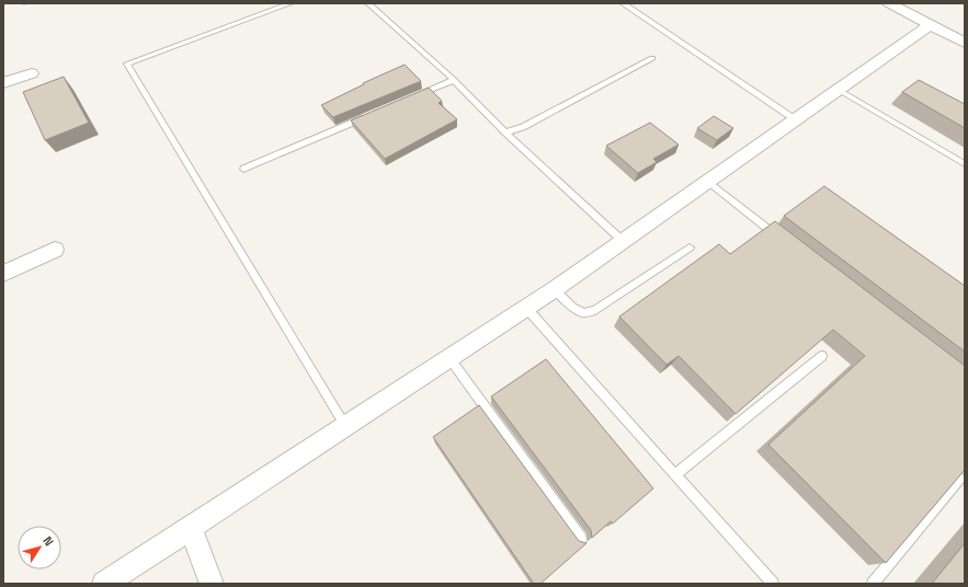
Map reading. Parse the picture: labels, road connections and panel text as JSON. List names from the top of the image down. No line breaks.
{"north":"top right"}
